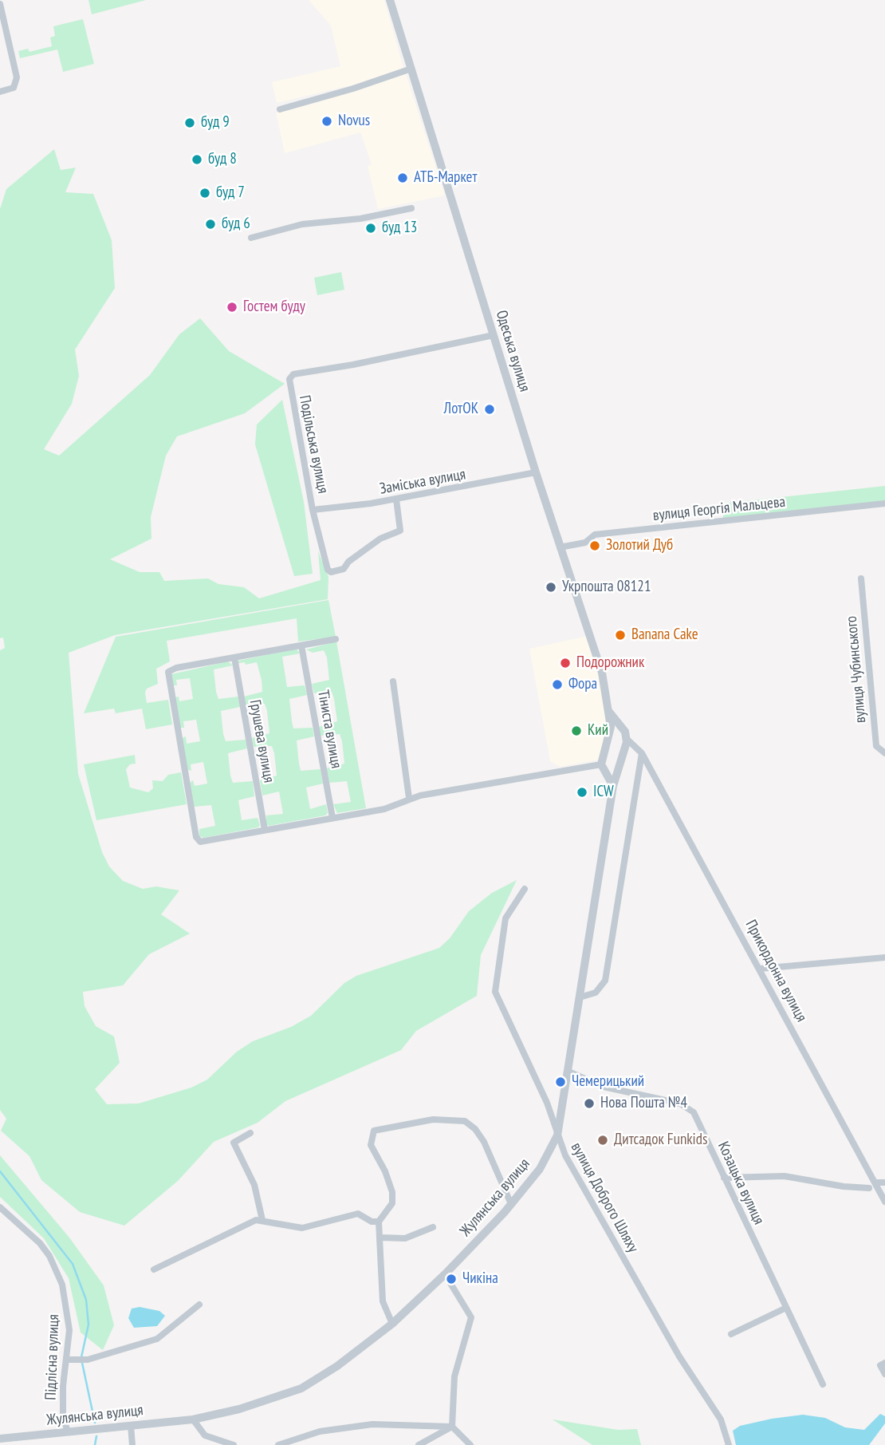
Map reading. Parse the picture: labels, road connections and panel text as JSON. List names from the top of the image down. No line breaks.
{"streets":{"street":["Одеська вулиця","Подільська вулиця","Заміська вулиця","вулиця Георгія Мальцева","вулиця Чубинського","Тіниста вулиця","Грушева вулиця","Прикордонна вулиця","Козацька вулиця","Жулянська вулиця","вулиця Доброго Шляху","Підлісна вулиця"]},"crossings":[["Одеська вулиця","Подільська вулиця"],["Одеська вулиця","Заміська вулиця"],["Одеська вулиця","вулиця Георгія Мальцева"],["Подільська вулиця","Заміська вулиця"],["Прикордонна вулиця","Жулянська вулиця"],["Козацька вулиця","Жулянська вулиця"],["Жулянська вулиця","вулиця Доброго Шляху"],["Жулянська вулиця","Підлісна вулиця"]],"places":["Novus","буд 9","буд 8","АТБ-Маркет","буд 7","буд 6","буд 13","Гостем буду","ЛотОК","Золотий Дуб","Укрпошта 08121","Banana Cake","Подорожник","Фора","Кий","ICW","Чемерицький","Нова Пошта №4","Дитсадок Funkids","Чикіна"]}
